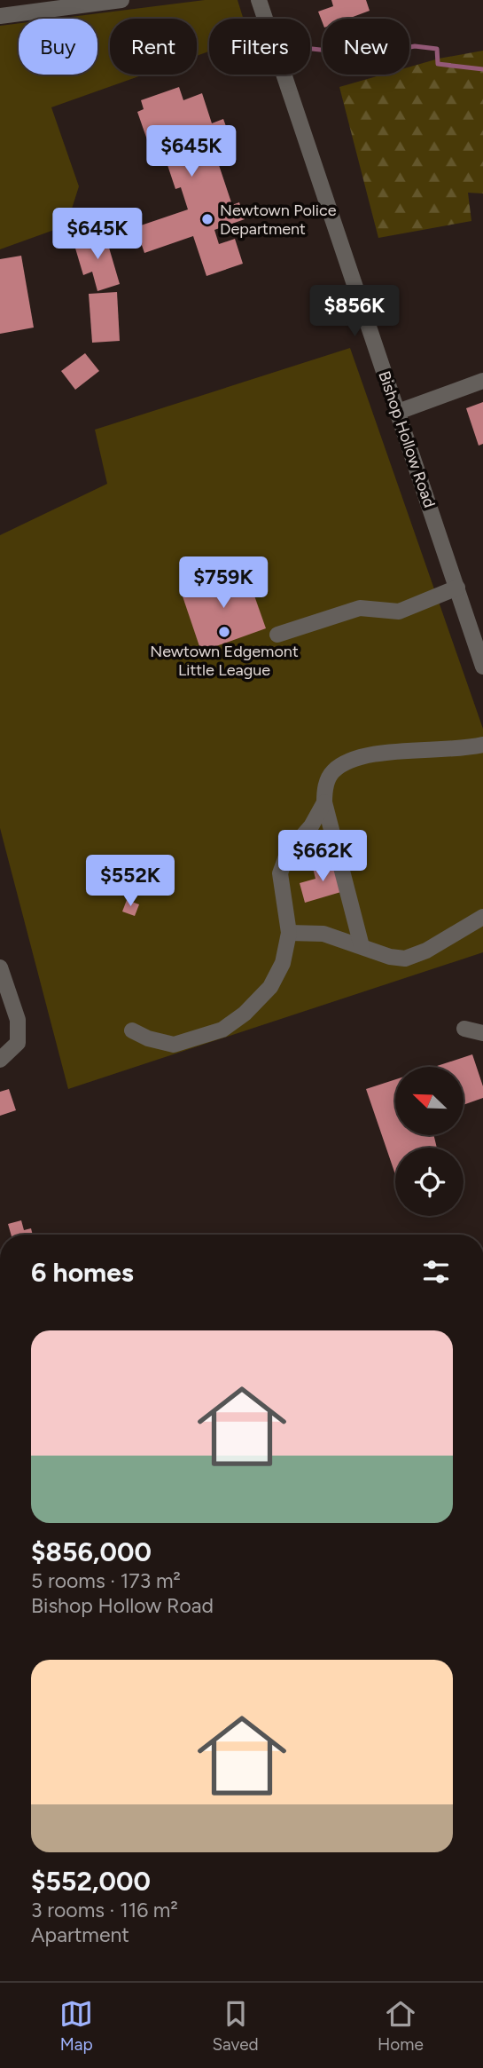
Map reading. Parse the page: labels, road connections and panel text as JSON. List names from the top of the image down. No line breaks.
{"streets":{"street":["Bishop Hollow Road"]},"places":["Newtown Police Department","Newtown Edgemont Little League"],"north":"top left","page":{"chip":["Buy","Rent","Filters","New"],"price":["$645K","$645K","$856K","$759K","$662K","$552K"],"heading":"6 homes","list":[{"name":"$856,000","note":"5 rooms · 173 m² · Bishop Hollow Road"},{"name":"$552,000","note":"3 rooms · 116 m² · Apartment"}],"tabs":["Map","Saved","Home"]}}
